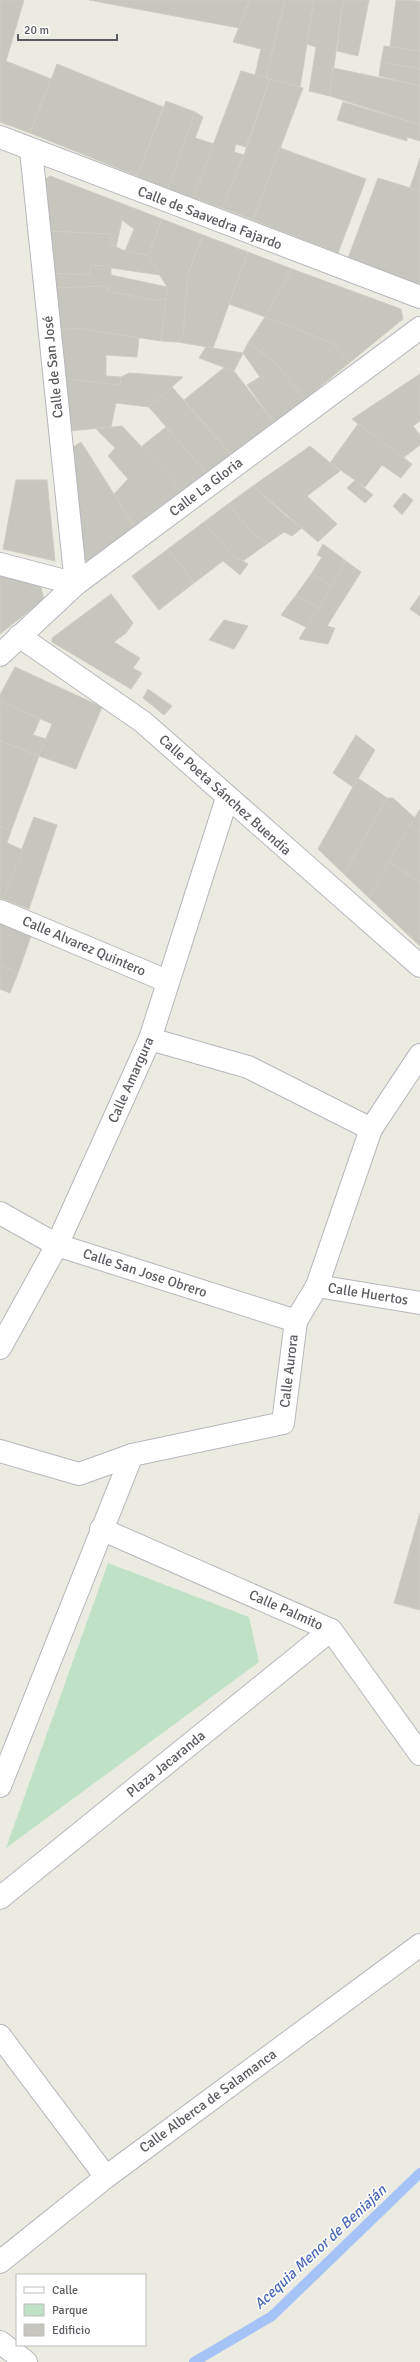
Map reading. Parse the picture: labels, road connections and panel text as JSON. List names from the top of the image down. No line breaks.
{"streets":{"street":["Calle de Saavedra Fajardo","Calle de San José","Calle La Gloria","Calle Poeta Sánchez Buendía","Calle Alvarez Quintero","Calle Amargura","Calle San Jose Obrero","Calle Huertos","Calle Aurora","Calle Palmito","Plaza Jacaranda","Calle Alberca de Salamanca"]},"crossings":[["Calle de Saavedra Fajardo","Calle de San José"],["Calle de San José","Calle La Gloria"],["Calle La Gloria","Calle Poeta Sánchez Buendía"],["Calle Poeta Sánchez Buendía","Calle Amargura"],["Calle Alvarez Quintero","Calle Amargura"],["Calle Amargura","Calle San Jose Obrero"],["Calle San Jose Obrero","Calle Aurora"],["Calle Huertos","Calle Aurora"],["Calle Palmito","Plaza Jacaranda"]],"water":["Acequia Menor de Beniaján"],"legend":["Calle","Parque","Edificio"],"scale_bar":"20 m"}
